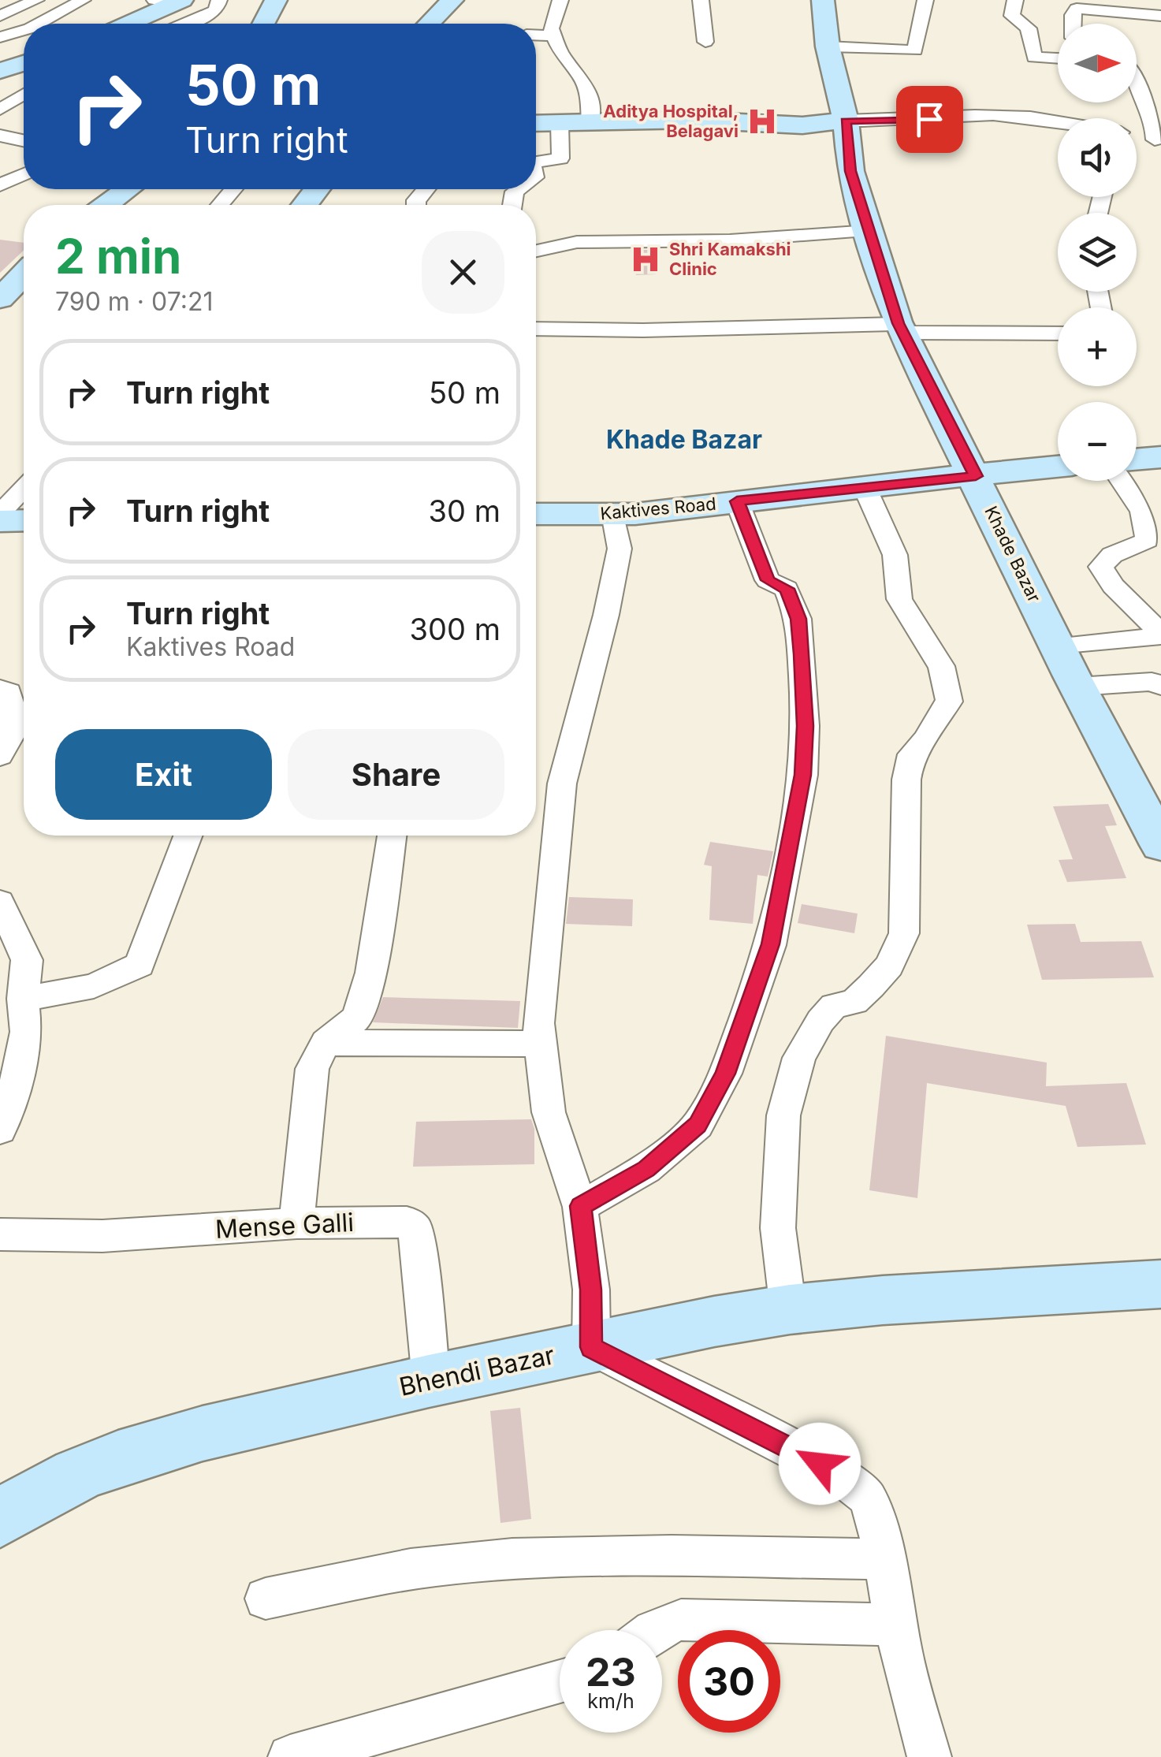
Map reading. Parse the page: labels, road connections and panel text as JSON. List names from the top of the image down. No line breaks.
{"streets":{"main road":["Kaktives Road","Khade Bazar","Bhendi Bazar"],"street":["Mense Galli"]},"crossings":[["Kaktives Road","Khade Bazar"],["Mense Galli","Bhendi Bazar"]],"districts":["Khade Bazar"],"places":{"hospital":["Aditya Hospital, Belagavi","Shri Kamakshi Clinic"]},"north":"right","page":{"map_buttons":["+","−"],"turn":["50 m","Turn right"],"heading":["2 min","790 m · 07:21"],"list":[{"name":"Turn right","value":"50 m"},{"name":"Turn right","value":"30 m"},{"name":"Turn right","note":"Kaktives Road","value":"300 m"}],"buttons":["Exit","Share"],"speed":"23 km/h","limit":"30"}}
